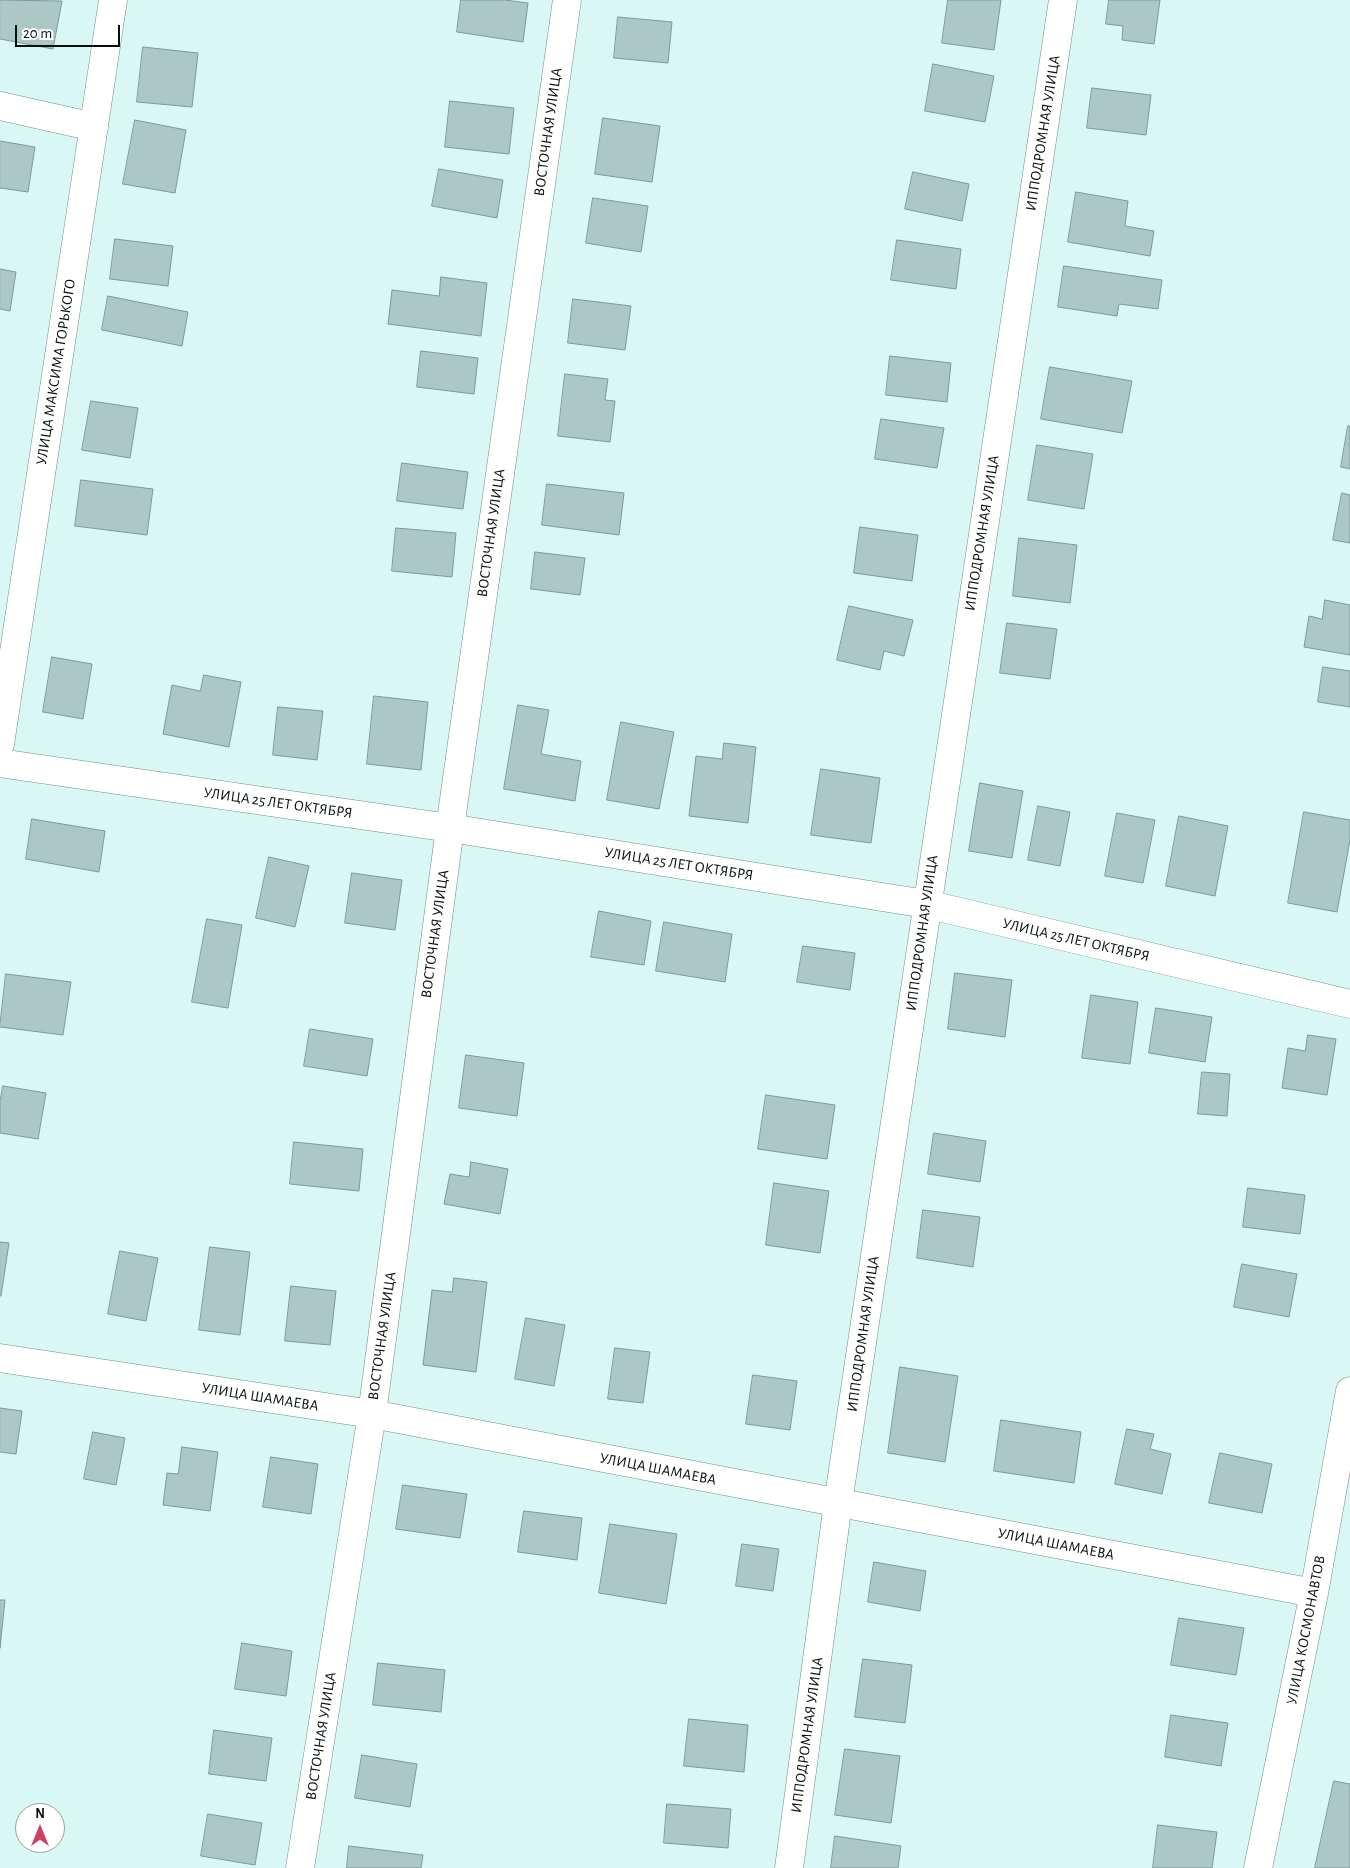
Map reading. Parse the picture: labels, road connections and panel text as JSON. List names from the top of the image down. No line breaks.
{"streets":{"street":["ВОСТОЧНАЯ УЛИЦА","ИППОДРОМНАЯ УЛИЦА","УЛИЦА МАКСИМА ГОРЬКОГО","УЛИЦА 25 ЛЕТ ОКТЯБРЯ","УЛИЦА ШАМАЕВА","УЛИЦА КОСМОНАВТОВ"]},"crossings":[["ВОСТОЧНАЯ УЛИЦА","УЛИЦА 25 ЛЕТ ОКТЯБРЯ"],["ВОСТОЧНАЯ УЛИЦА","УЛИЦА ШАМАЕВА"],["ИППОДРОМНАЯ УЛИЦА","УЛИЦА 25 ЛЕТ ОКТЯБРЯ"],["ИППОДРОМНАЯ УЛИЦА","УЛИЦА ШАМАЕВА"],["УЛИЦА ШАМАЕВА","УЛИЦА КОСМОНАВТОВ"]],"scale_bar":"20 m","north":"top"}
